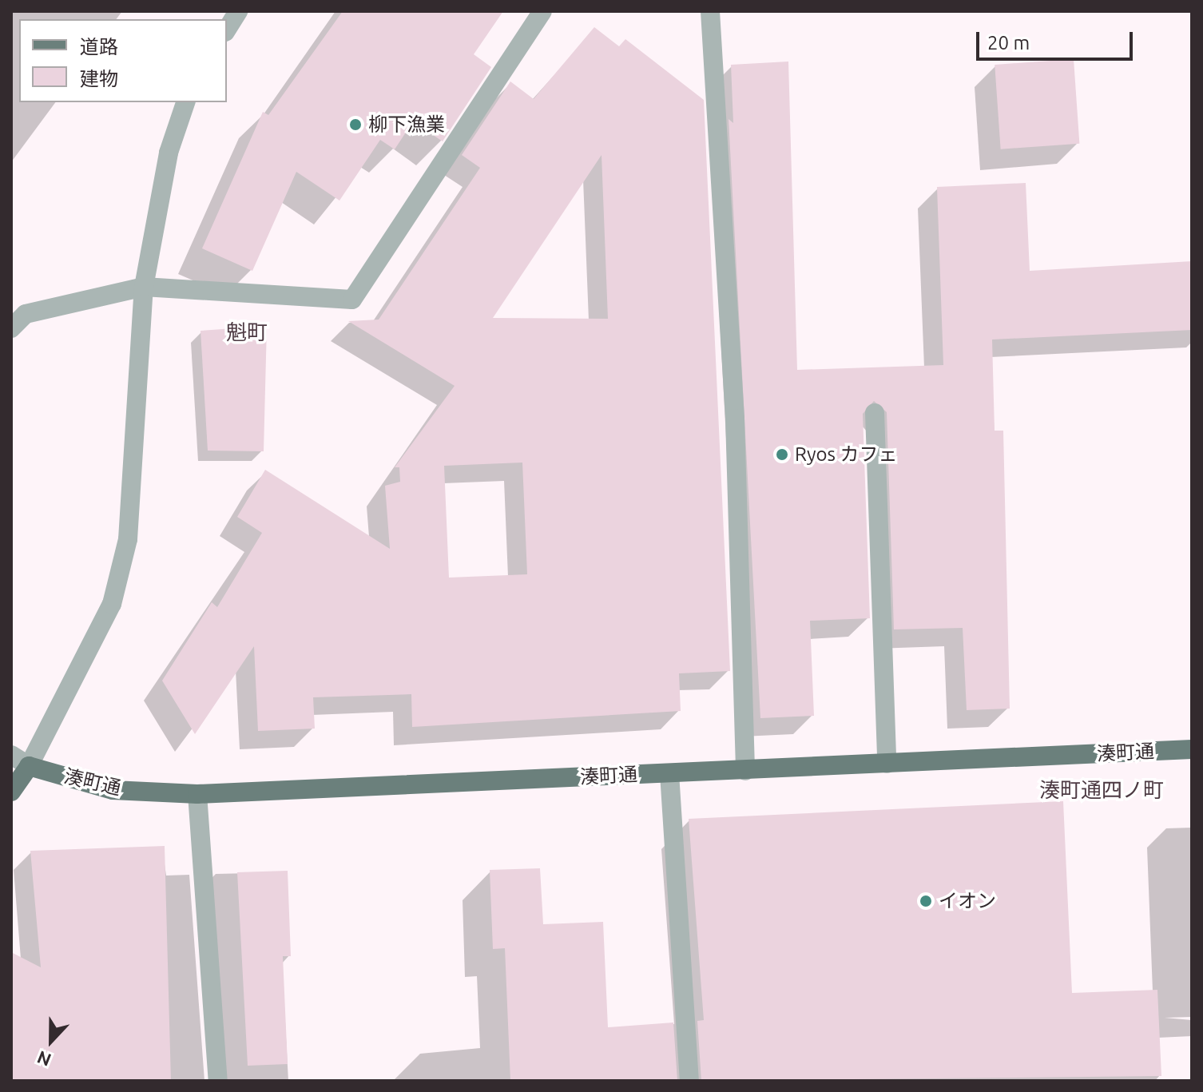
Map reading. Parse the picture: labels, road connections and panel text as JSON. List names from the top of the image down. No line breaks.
{"streets":{"main road":["湊町通"]},"districts":["魁町","湊町通四ノ町"],"places":["柳下漁業","Ryos カフェ","イオン"],"legend":["道路","建物"],"scale_bar":"20 m","north":"bottom"}
